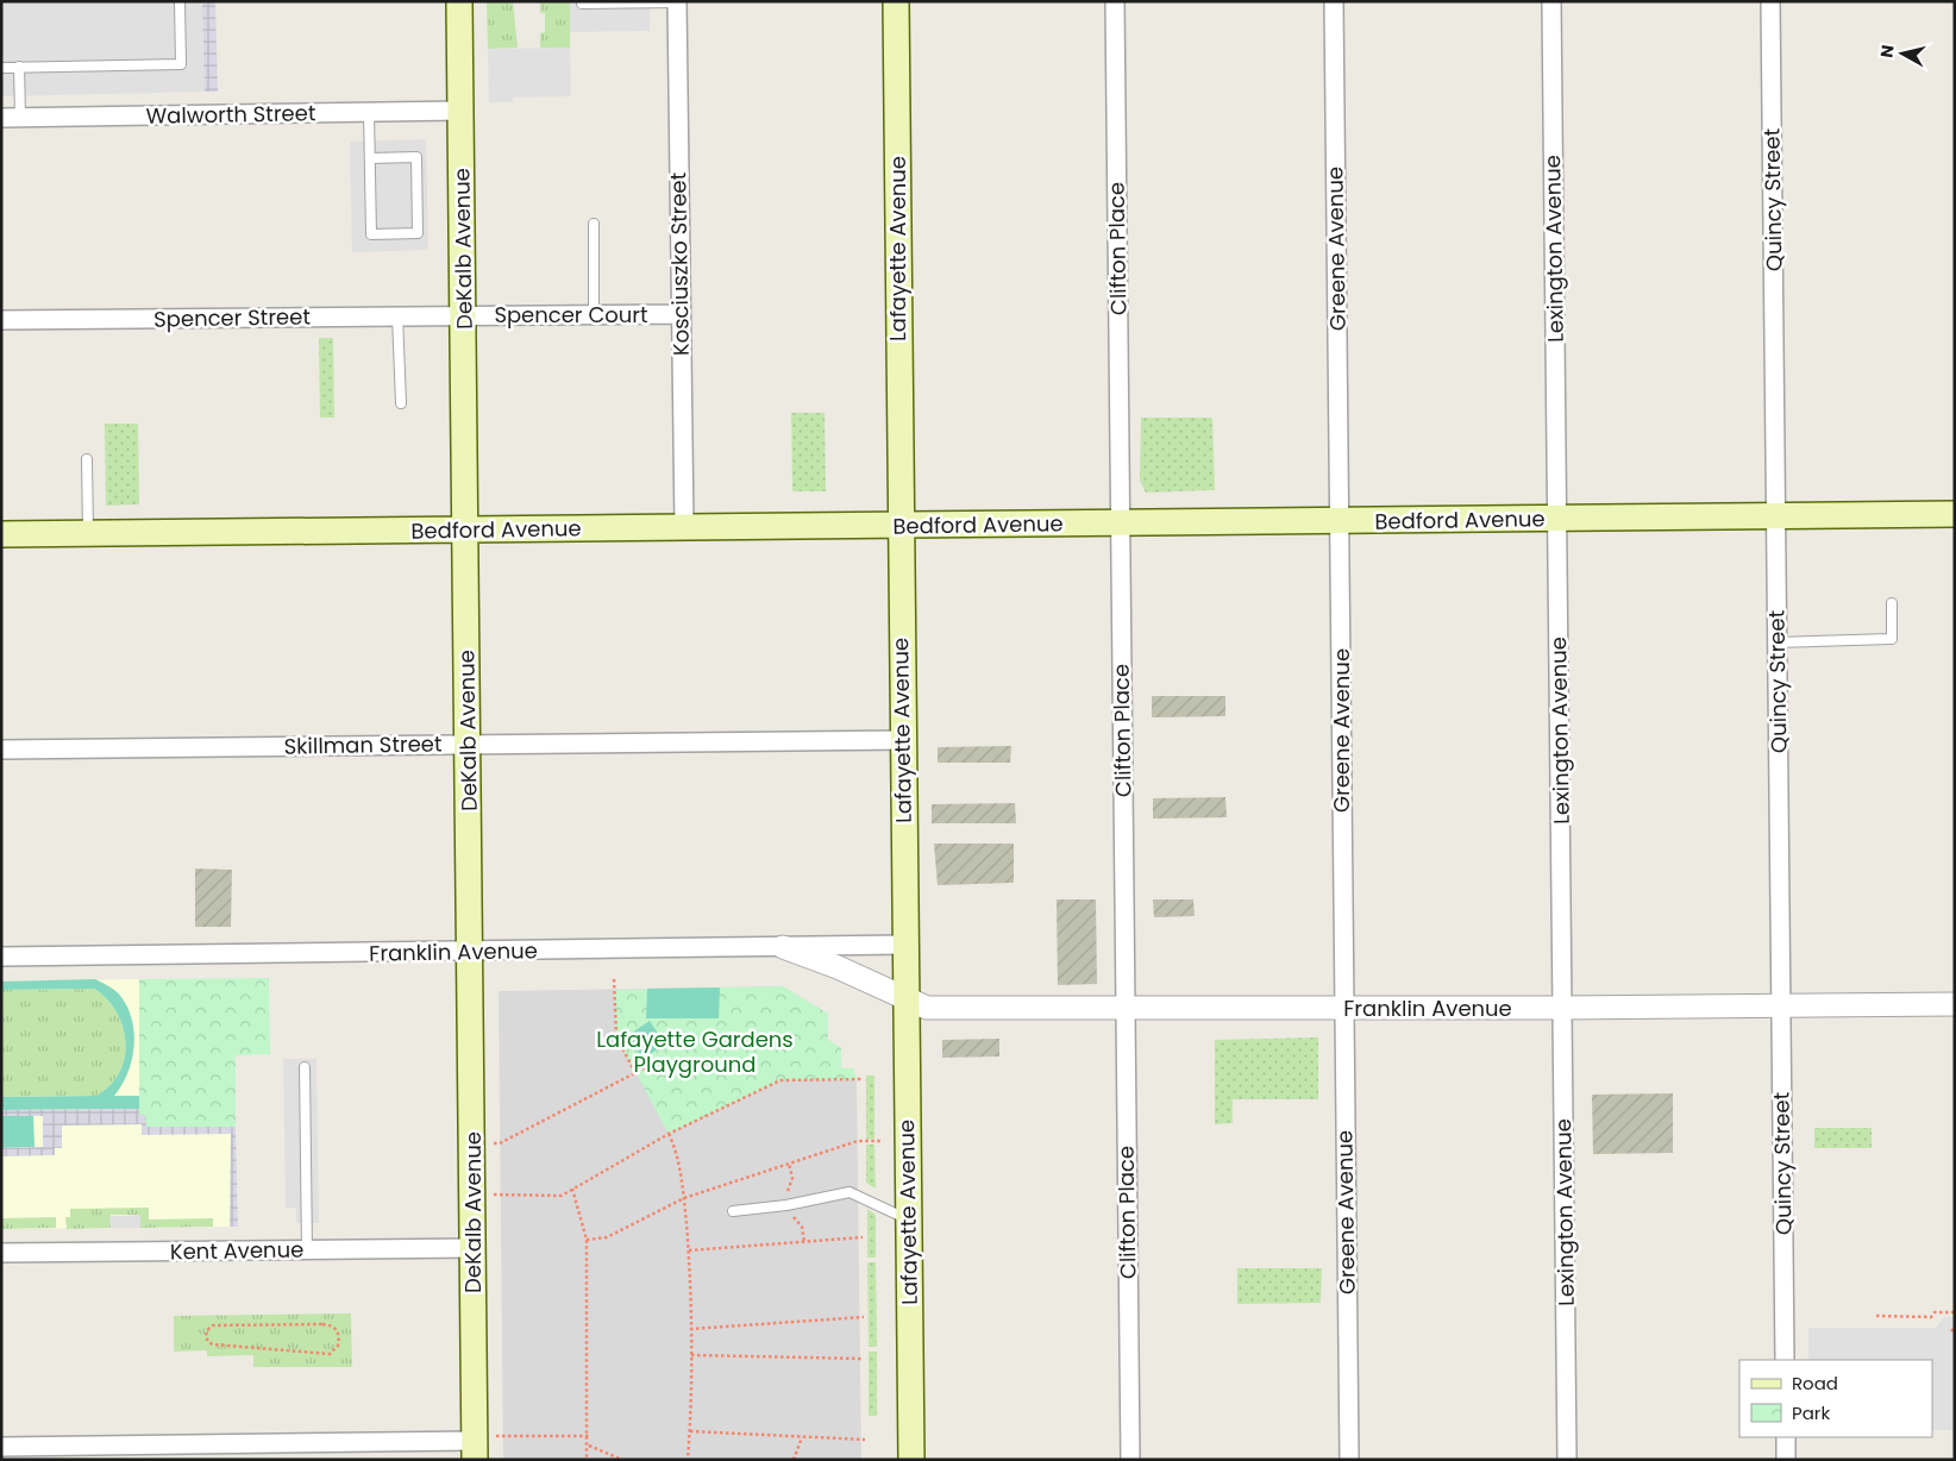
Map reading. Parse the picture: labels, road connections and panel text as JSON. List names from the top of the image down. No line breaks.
{"streets":{"main road":["DeKalb Avenue","Lafayette Avenue","Bedford Avenue"],"street":["Walworth Street","Quincy Street","Clifton Place","Greene Avenue","Lexington Avenue","Kosciuszko Street","Spencer Court","Spencer Street","Skillman Street","Franklin Avenue","Kent Avenue"]},"crossings":[["Walworth Street","DeKalb Avenue"],["Quincy Street","Bedford Avenue"],["Quincy Street","Franklin Avenue"],["DeKalb Avenue","Spencer Court"],["DeKalb Avenue","Spencer Street"],["DeKalb Avenue","Bedford Avenue"],["DeKalb Avenue","Skillman Street"],["DeKalb Avenue","Franklin Avenue"],["DeKalb Avenue","Kent Avenue"],["Lafayette Avenue","Bedford Avenue"],["Lafayette Avenue","Skillman Street"],["Lafayette Avenue","Franklin Avenue"],["Clifton Place","Bedford Avenue"],["Clifton Place","Franklin Avenue"],["Greene Avenue","Bedford Avenue"],["Greene Avenue","Franklin Avenue"],["Lexington Avenue","Bedford Avenue"],["Lexington Avenue","Franklin Avenue"],["Kosciuszko Street","Spencer Court"],["Kosciuszko Street","Bedford Avenue"],["Spencer Court","Spencer Street"]],"parks":["Lafayette Gardens Playground"],"legend":["Road","Park"],"north":"left"}
